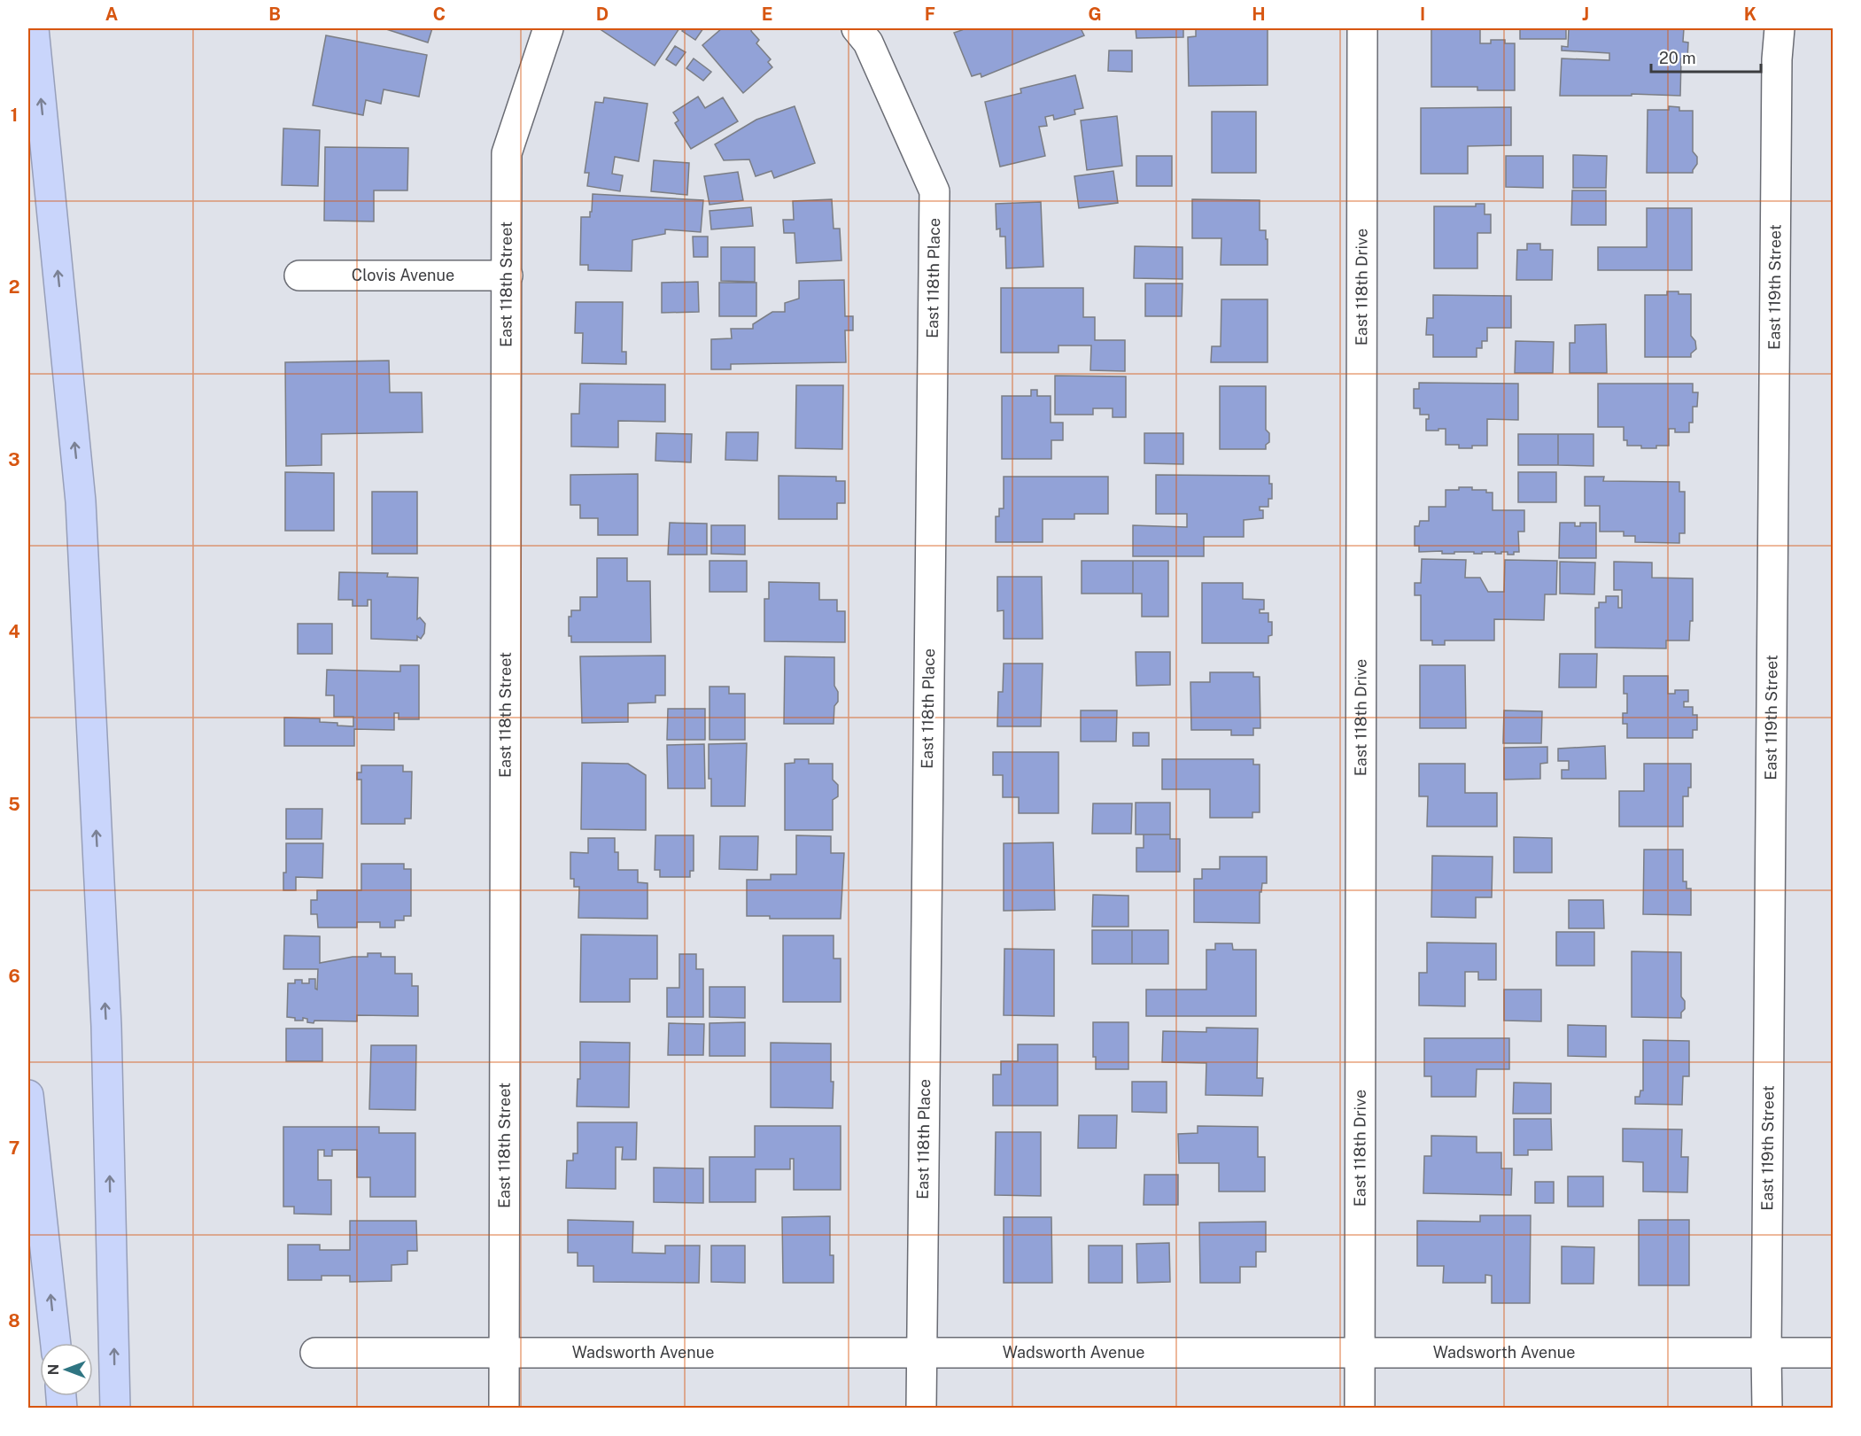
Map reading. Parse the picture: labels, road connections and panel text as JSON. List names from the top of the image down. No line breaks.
{"streets":{"street":["Clovis Avenue","East 118th Place","East 118th Street","East 119th Street","East 118th Drive","Wadsworth Avenue"]},"crossings":[["Clovis Avenue","East 118th Street"],["East 118th Place","Wadsworth Avenue"],["East 118th Street","Wadsworth Avenue"],["East 119th Street","Wadsworth Avenue"],["East 118th Drive","Wadsworth Avenue"]],"scale_bar":"20 m","north":"left","grid":{"columns":["A","B","C","D","E","F","G","H","I","J","K"],"rows":["1","2","3","4","5","6","7","8"]}}
